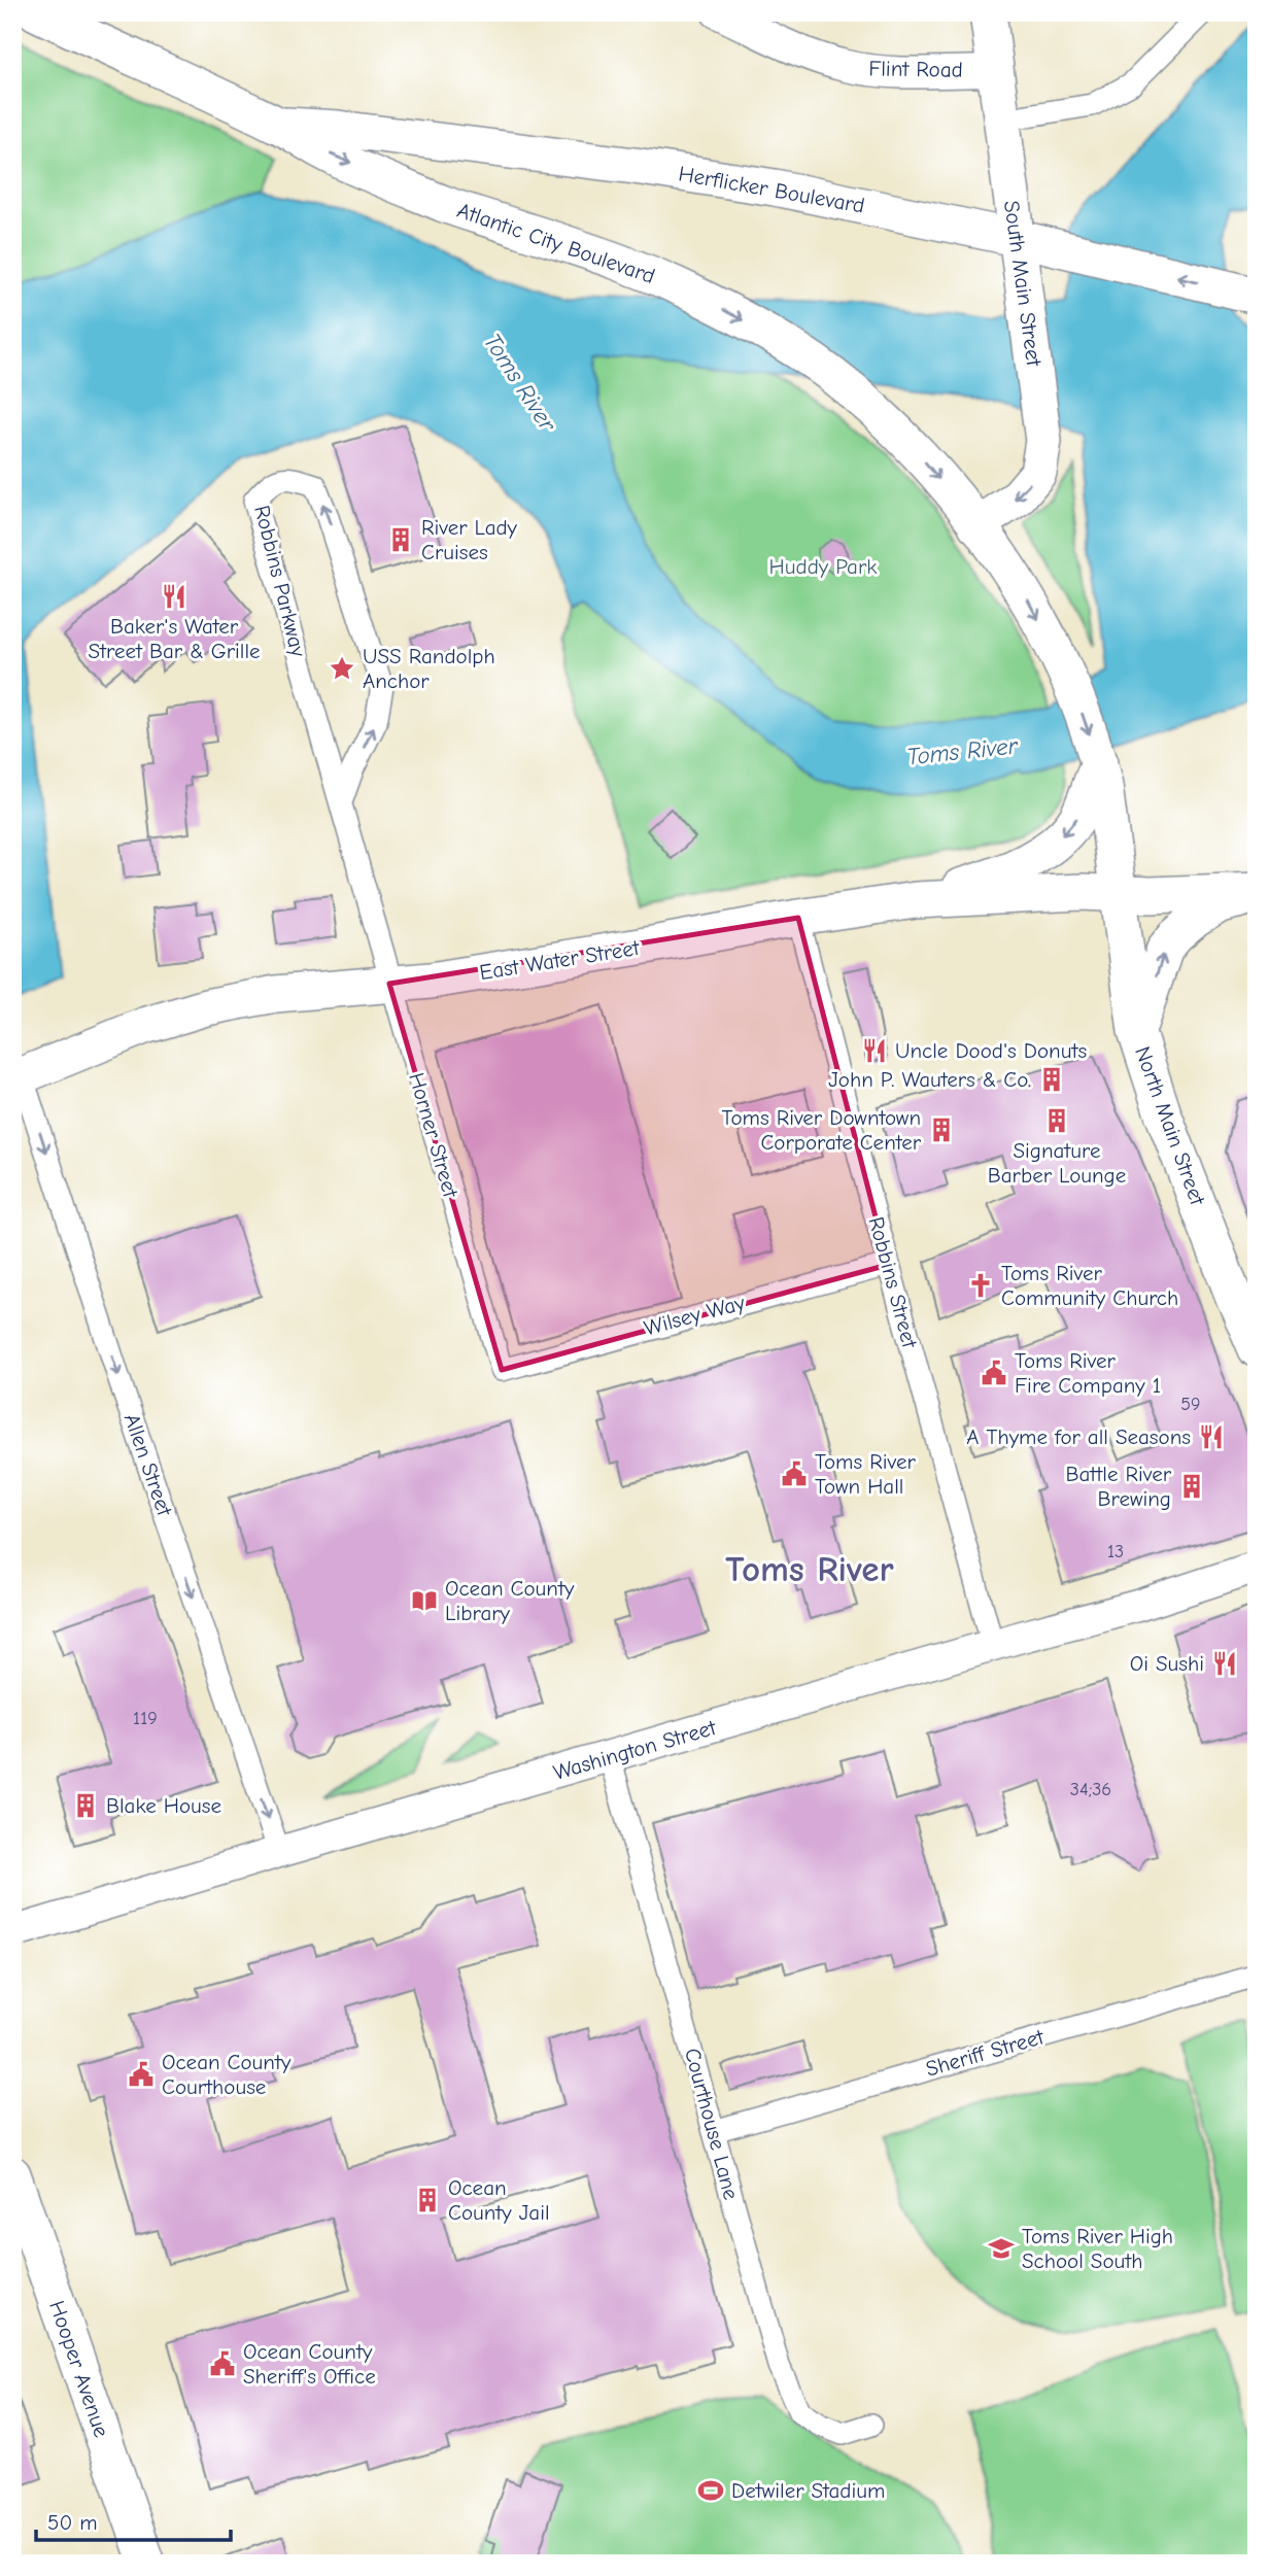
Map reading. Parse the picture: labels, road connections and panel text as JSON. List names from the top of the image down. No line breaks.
{"streets":{"main road":["Flint Road","Herflicker Boulevard","Atlantic City Boulevard","South Main Street","East Water Street","North Main Street","Washington Street","Hooper Avenue"],"street":["Robbins Parkway","Horner Street","Robbins Street","Wilsey Way","Allen Street","Sheriff Street","Courthouse Lane"]},"crossings":[["Flint Road","South Main Street"],["Herflicker Boulevard","Atlantic City Boulevard"],["Herflicker Boulevard","South Main Street"],["Atlantic City Boulevard","South Main Street"],["Atlantic City Boulevard","East Water Street"],["Atlantic City Boulevard","North Main Street"],["Robbins Parkway","East Water Street"],["Robbins Parkway","Horner Street"],["East Water Street","North Main Street"],["East Water Street","Horner Street"],["East Water Street","Robbins Street"],["East Water Street","Allen Street"],["Horner Street","Wilsey Way"],["Robbins Street","Wilsey Way"],["Robbins Street","Washington Street"],["Allen Street","Washington Street"],["Washington Street","Courthouse Lane"],["Sheriff Street","Courthouse Lane"]],"one_way":["Atlantic City Boulevard","South Main Street","Allen Street"],"districts":["Toms River"],"water":["Toms River"],"parks":["Huddy Park"],"places":{"building":["River Lady Cruises","John P. Wauters & Co.","Signature Barber Lounge","Toms River Downtown Corporate Center","Battle River Brewing","Blake House","Ocean County Jail"],"restaurant":["Baker's Water Street Bar & Grille","Uncle Dood's Donuts","A Thyme for all Seasons","Oi Sushi"],"place":["USS Randolph Anchor"],"church":["Toms River Community Church"],"public building":["Toms River Fire Company 1","Toms River Town Hall","Ocean County Courthouse","Ocean County Sheriff's Office"],"library":["Ocean County Library"],"school or university":["Toms River High School South"],"sports":["Detwiler Stadium"]},"house_numbers":["59","13","119","34;36"],"scale_bar":"50 m"}
